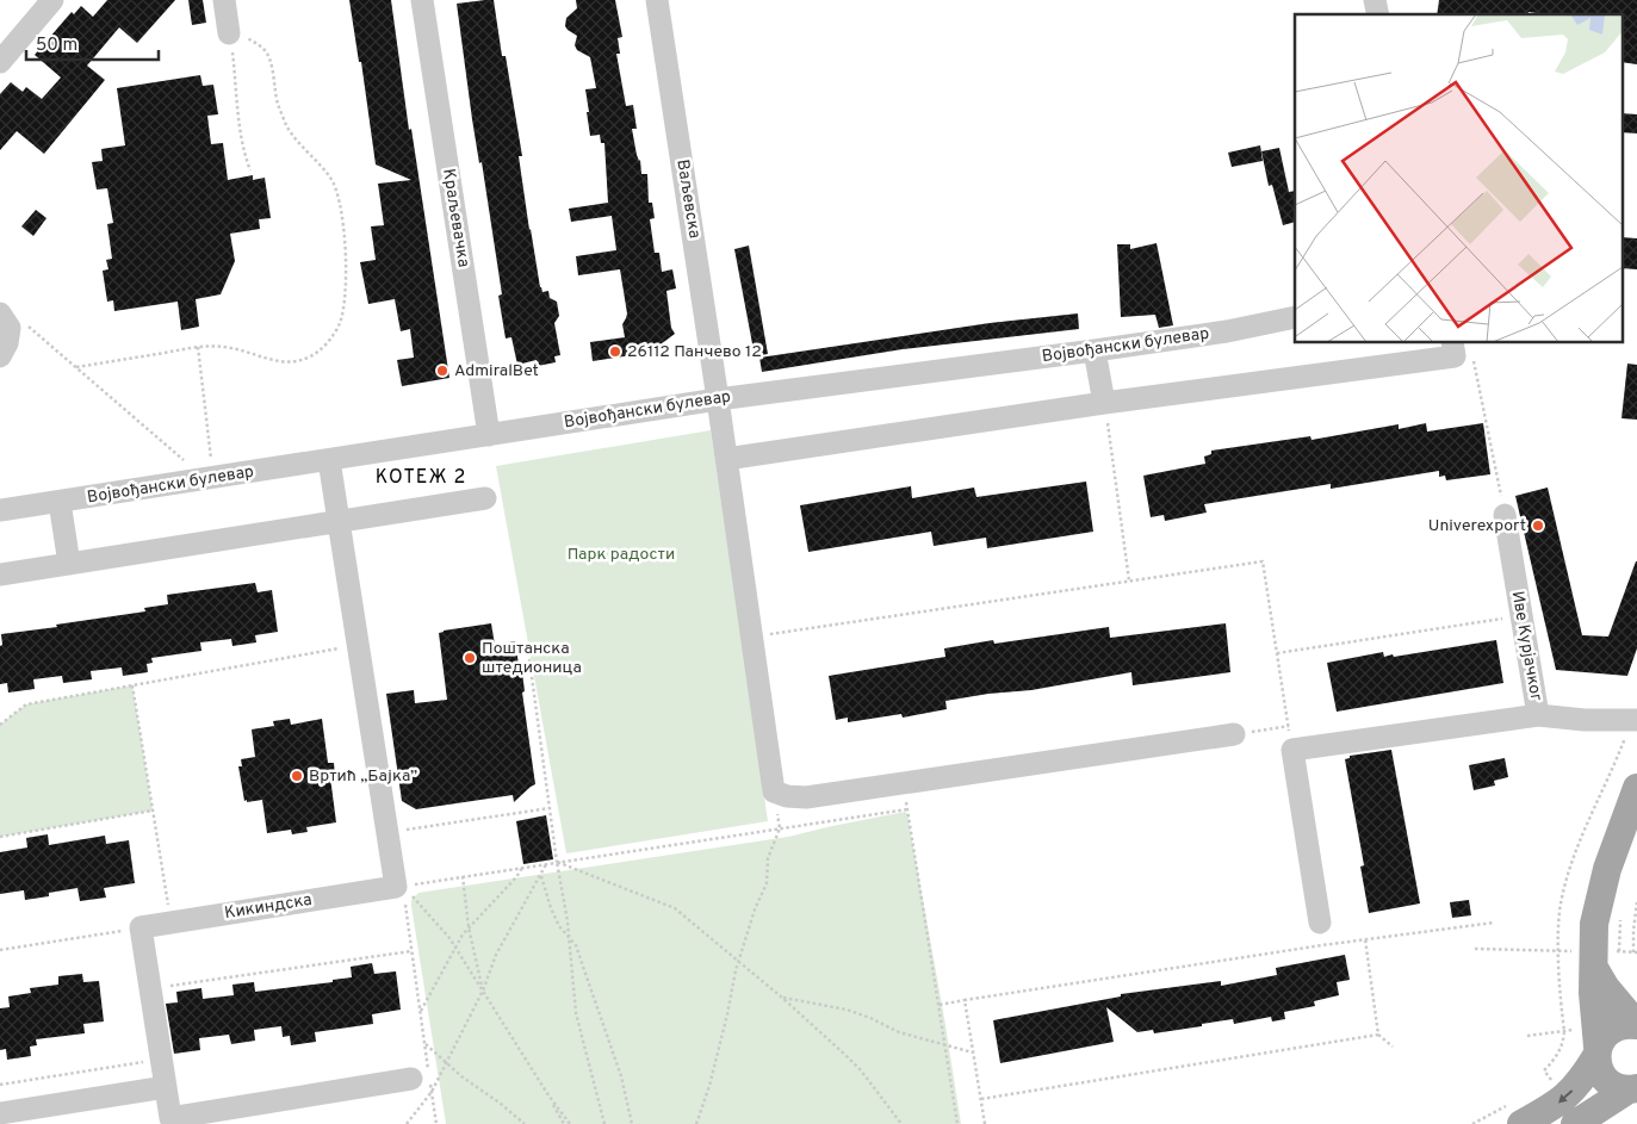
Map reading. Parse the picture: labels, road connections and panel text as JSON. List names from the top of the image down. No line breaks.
{"streets":{"street":["Ваљевска","Краљевачка","Војвођански булевар","Иве Курјачког","Кикиндска"]},"crossings":[["Ваљевска","Војвођански булевар"],["Краљевачка","Војвођански булевар"]],"districts":["КОТЕЖ 2"],"parks":["Парк радости"],"places":["26112 Панчево 12","AdmiralBet","Univerexport","Поштанска штедионица","Вртић „Бајка”"],"scale_bar":"50 m"}
